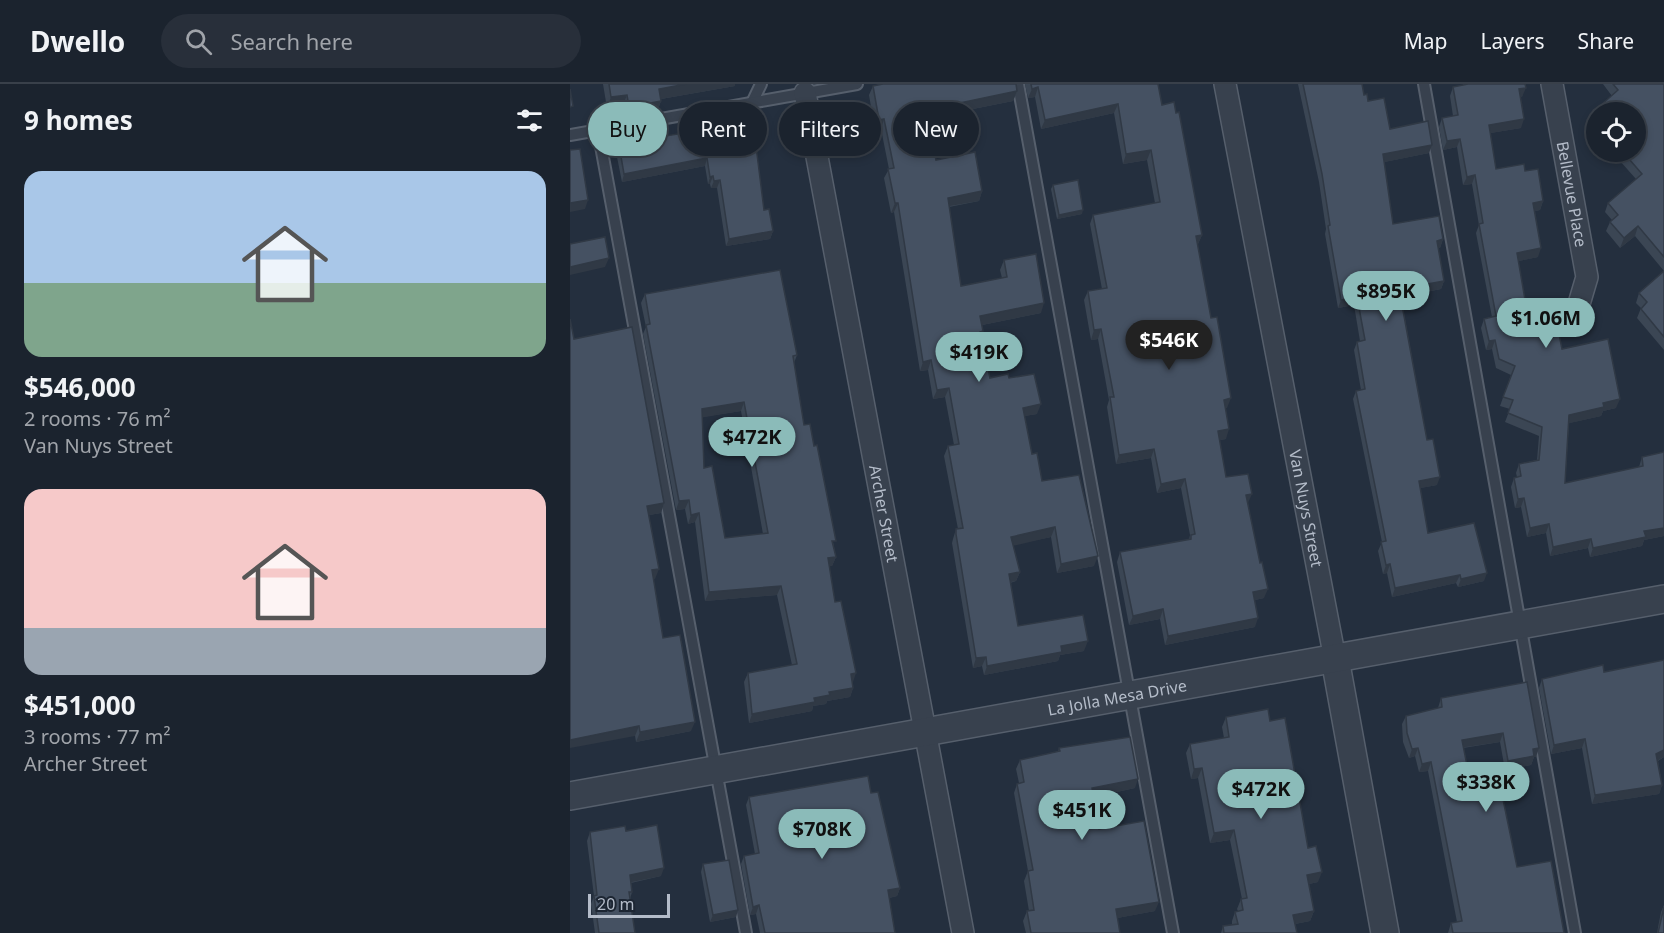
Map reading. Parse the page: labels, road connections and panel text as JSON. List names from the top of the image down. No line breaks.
{"streets":{"street":["Bellevue Place","Van Nuys Street","Archer Street","La Jolla Mesa Drive"]},"crossings":[["Van Nuys Street","La Jolla Mesa Drive"],["Archer Street","La Jolla Mesa Drive"]],"scale_bar":"20 m","page":{"header":"Dwello","search":"Search here","nav":["Map","Layers","Share"],"heading":"9 homes","chip":["Buy","Rent","Filters","New"],"list":[{"name":"$546,000","note":"2 rooms · 76 m² · Van Nuys Street"},{"name":"$451,000","note":"3 rooms · 77 m² · Archer Street"}],"price":["$895K","$1.06M","$546K","$419K","$472K","$338K","$472K","$451K","$708K"],"scale":"20 m"}}
